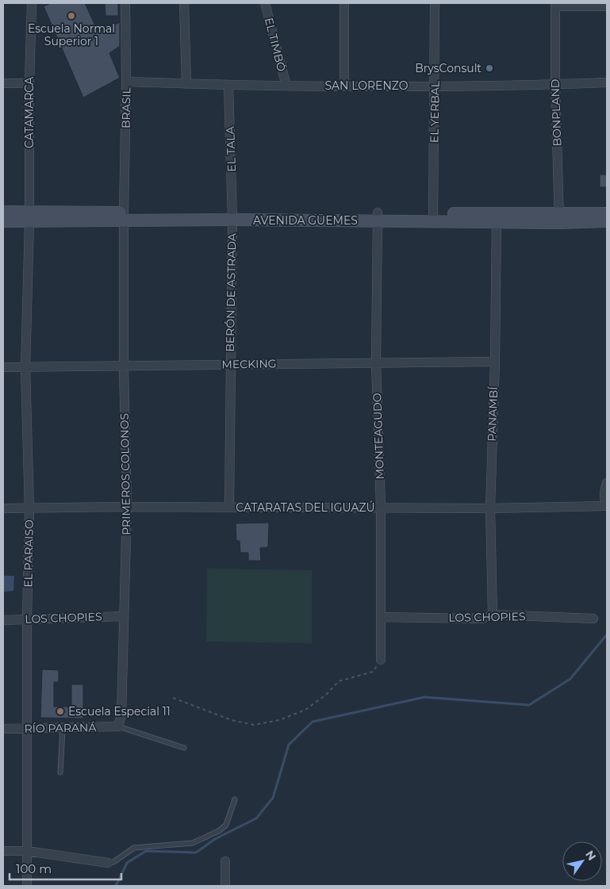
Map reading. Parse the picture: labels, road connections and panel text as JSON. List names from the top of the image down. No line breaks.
{"streets":{"main road":["AVENIDA GÜEMES"],"street":["EL TIMBÓ","SAN LORENZO","BRASIL","EL YERBAL","CATAMARCA","BONPLAND","EL TALA","BERÓN DE ASTRADA","MECKING","PANAMBÍ","MONTEAGUDO","PRIMEROS COLONOS","CATARATAS DEL IGUAZÚ","EL PARAISO","LOS CHOPIES","RÍO PARANÁ"]},"crossings":[["EL TIMBÓ","SAN LORENZO"],["SAN LORENZO","BRASIL"],["SAN LORENZO","EL YERBAL"],["SAN LORENZO","BONPLAND"],["SAN LORENZO","EL TALA"],["BRASIL","AVENIDA GÜEMES"],["BRASIL","PRIMEROS COLONOS"],["EL YERBAL","AVENIDA GÜEMES"],["CATAMARCA","AVENIDA GÜEMES"],["CATAMARCA","EL PARAISO"],["BONPLAND","AVENIDA GÜEMES"],["EL TALA","AVENIDA GÜEMES"],["EL TALA","BERÓN DE ASTRADA"],["AVENIDA GÜEMES","BERÓN DE ASTRADA"],["AVENIDA GÜEMES","PANAMBÍ"],["AVENIDA GÜEMES","MONTEAGUDO"],["AVENIDA GÜEMES","PRIMEROS COLONOS"],["AVENIDA GÜEMES","EL PARAISO"],["BERÓN DE ASTRADA","MECKING"],["BERÓN DE ASTRADA","CATARATAS DEL IGUAZÚ"],["MECKING","PANAMBÍ"],["MECKING","MONTEAGUDO"],["MECKING","PRIMEROS COLONOS"],["MECKING","EL PARAISO"],["PANAMBÍ","CATARATAS DEL IGUAZÚ"],["PANAMBÍ","LOS CHOPIES"],["MONTEAGUDO","CATARATAS DEL IGUAZÚ"],["MONTEAGUDO","LOS CHOPIES"],["PRIMEROS COLONOS","CATARATAS DEL IGUAZÚ"],["PRIMEROS COLONOS","LOS CHOPIES"],["PRIMEROS COLONOS","RÍO PARANÁ"],["CATARATAS DEL IGUAZÚ","EL PARAISO"],["EL PARAISO","LOS CHOPIES"],["EL PARAISO","RÍO PARANÁ"]],"places":["Escuela Normal Superior 1","BrysConsult","Escuela Especial 11"],"scale_bar":"100 m","north":"top right"}
